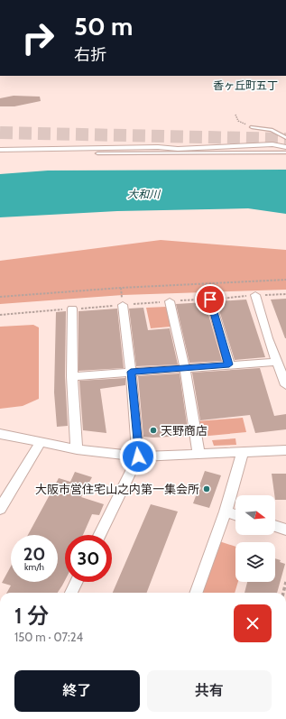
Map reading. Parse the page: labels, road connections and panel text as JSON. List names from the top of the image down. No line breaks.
{"districts":["香ヶ丘町五丁"],"water":["大和川"],"places":["天野商店","大阪市営住宅山之内第一集会所"],"north":"right","page":{"turn":["50 m","右折"],"speed":"20 km/h","limit":"30","heading":["1 分","150 m · 07:24"],"buttons":["終了","共有"]}}
